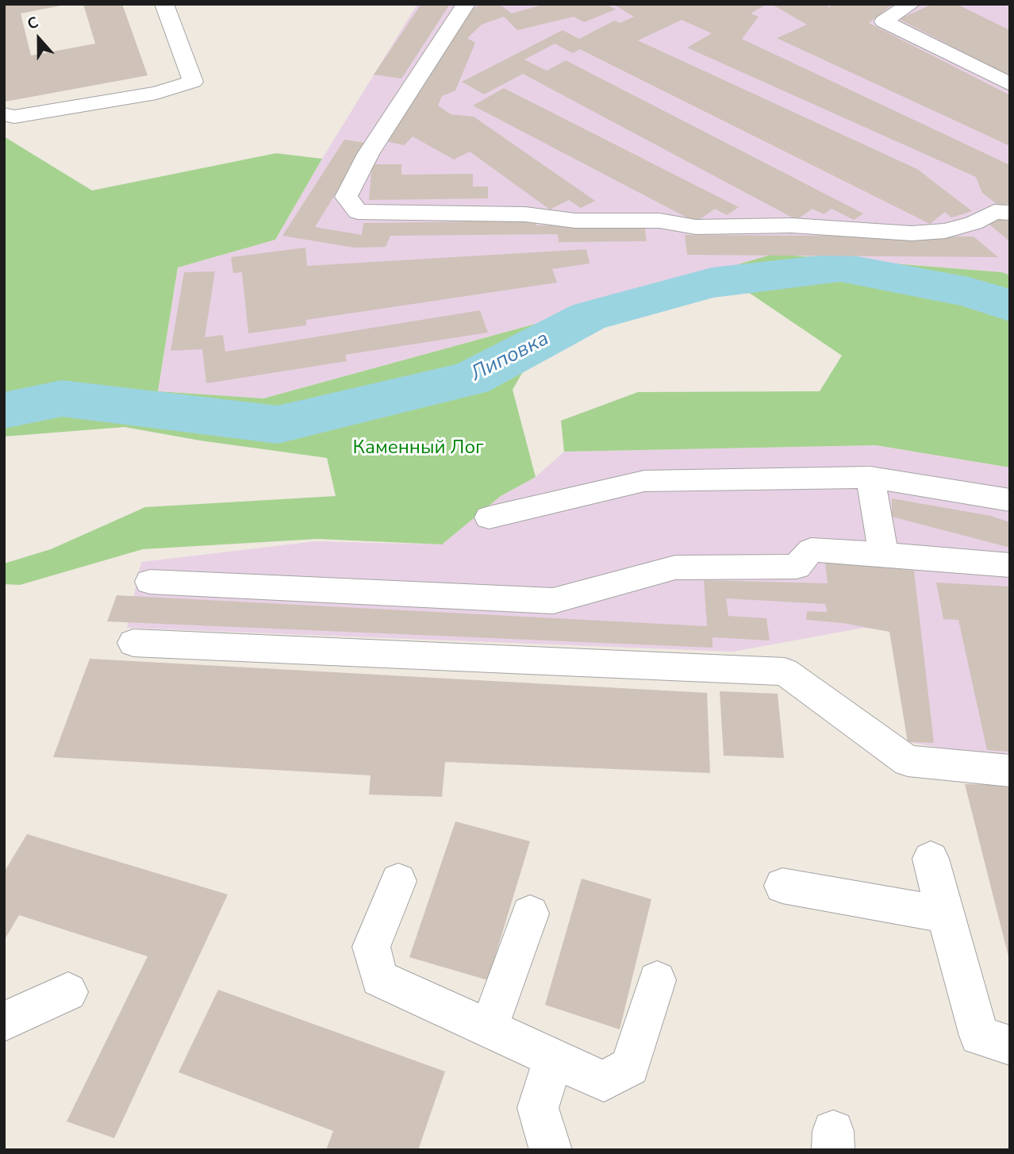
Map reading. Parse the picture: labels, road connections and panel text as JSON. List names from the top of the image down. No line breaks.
{"water":["Липовка"],"parks":["Каменный Лог"],"north":"top"}
